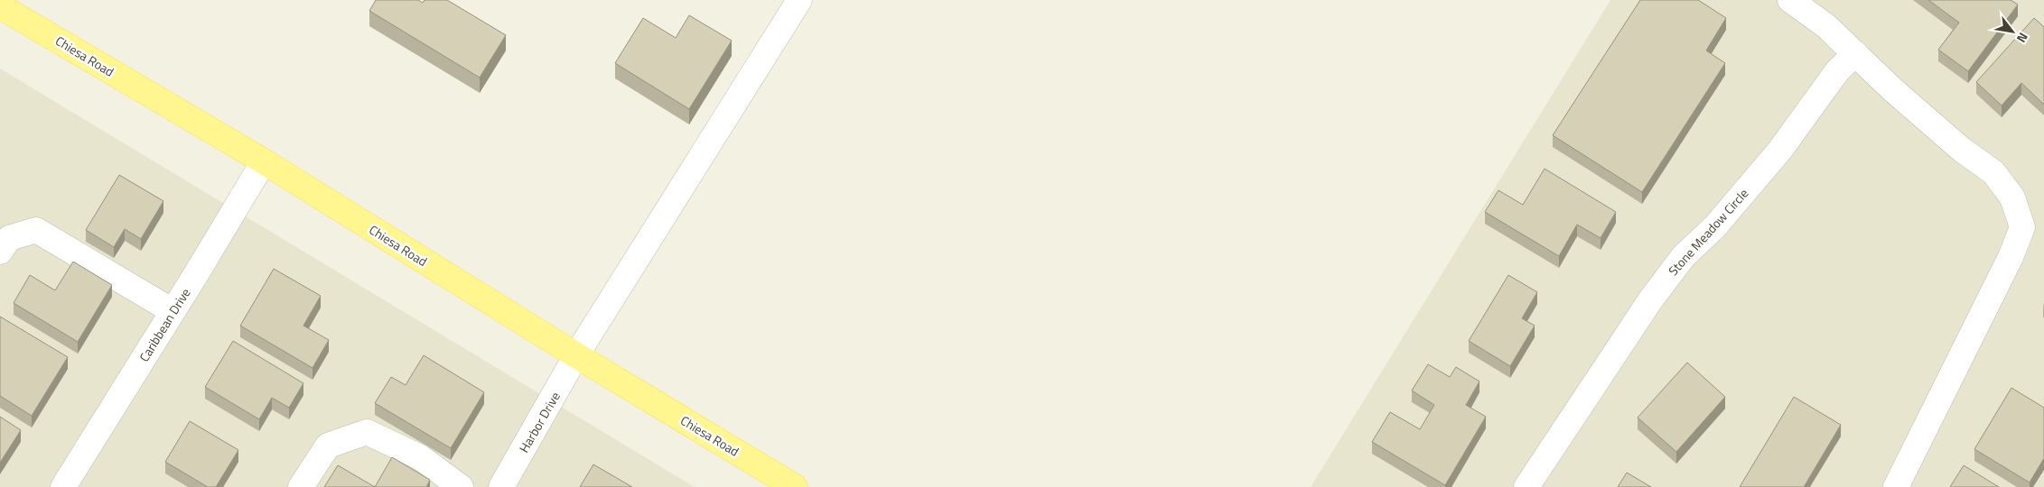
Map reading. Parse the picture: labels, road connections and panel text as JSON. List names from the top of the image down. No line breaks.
{"streets":{"main road":["Chiesa Road"],"street":["Stone Meadow Circle","Caribbean Drive","Harbor Drive"]},"crossings":[["Chiesa Road","Caribbean Drive"],["Chiesa Road","Harbor Drive"]],"north":"bottom right"}
